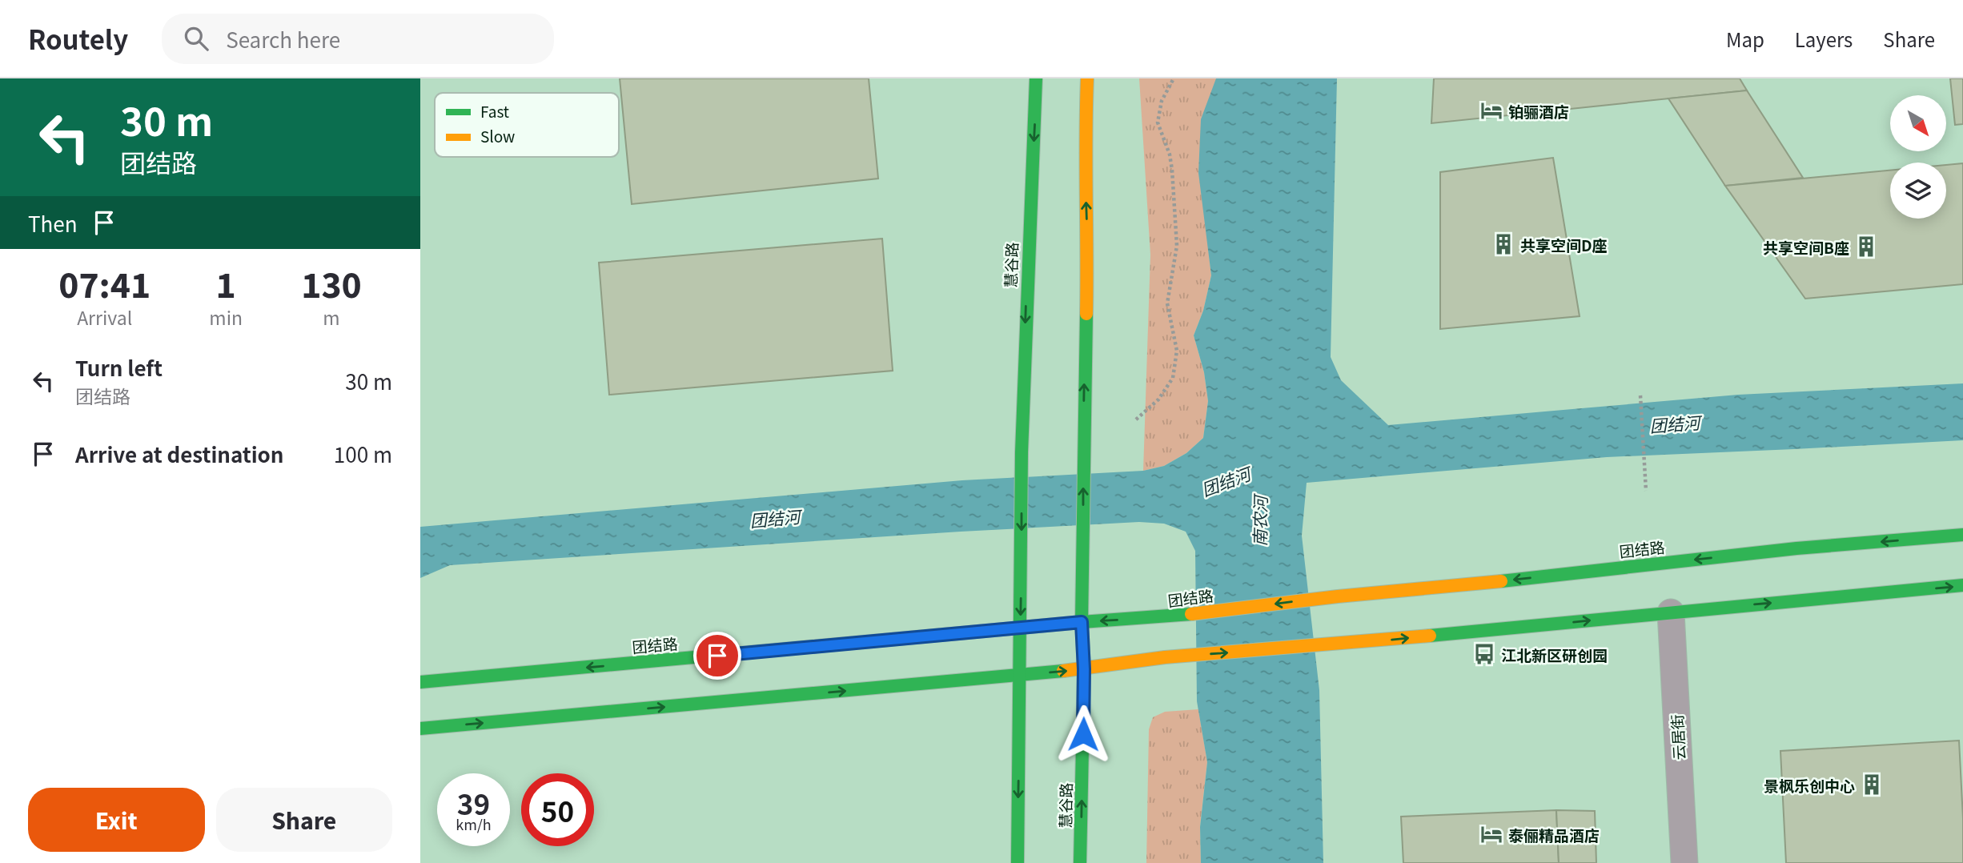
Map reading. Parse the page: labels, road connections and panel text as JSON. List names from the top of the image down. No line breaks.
{"streets":{"main road":["慧谷路","团结路"],"street":["云居街"]},"crossings":[["慧谷路","团结路"]],"water":["团结河","南农河"],"places":{"hotel":["铂骊酒店","泰俪精品酒店"],"building":["共享空间D座","共享空间B座","景枫乐创中心"],"bus stop":["江北新区研创园"]},"legend":["Fast","Slow"],"north":"bottom right","page":{"header":"Routely","search":"Search here","nav":["Map","Layers","Share"],"turn":["30 m","团结路"],"then":"Then","eta":["07:41","Arrival","1","min","130","m"],"list":[{"name":"Turn left","note":"团结路","value":"30 m"},{"name":"Arrive at destination","value":"100 m"}],"speed":"39 km/h","limit":"50","buttons":["Exit","Share"]}}
